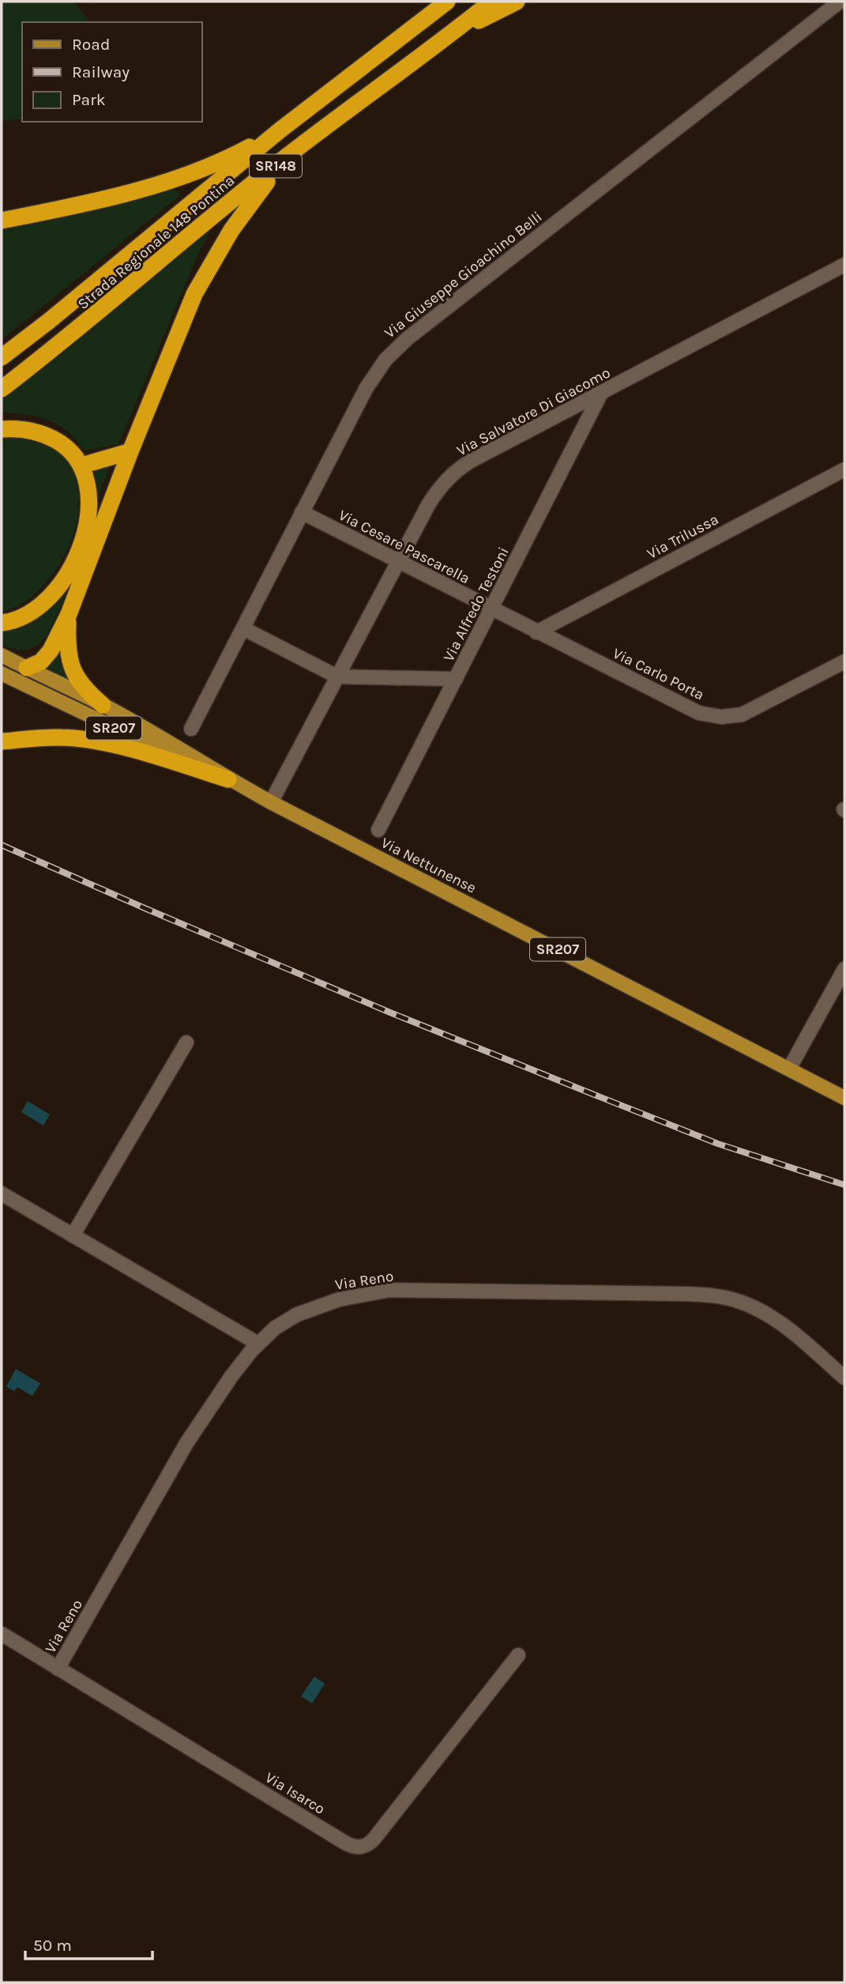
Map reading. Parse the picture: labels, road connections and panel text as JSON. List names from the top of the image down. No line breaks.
{"streets":{"highway":["SR148","Strada Regionale 148 Pontina"],"main road":["SR207","Via Nettunense"],"street":["Via Giuseppe Gioachino Belli","Via Salvatore Di Giacomo","Via Trilussa","Via Cesare Pascarella","Via Alfredo Testoni","Via Carlo Porta","Via Reno","Via Isarco"]},"crossings":[["Via Giuseppe Gioachino Belli","Via Cesare Pascarella"],["Via Salvatore Di Giacomo","Via Cesare Pascarella"],["Via Salvatore Di Giacomo","Via Alfredo Testoni"],["Via Salvatore Di Giacomo","Via Nettunense"],["Via Trilussa","Via Carlo Porta"],["Via Cesare Pascarella","Via Alfredo Testoni"],["Via Cesare Pascarella","Via Carlo Porta"],["Via Alfredo Testoni","Via Carlo Porta"],["SR207","Via Nettunense"],["Via Reno","Via Isarco"]],"legend":["Road","Railway","Park"],"scale_bar":"50 m"}
